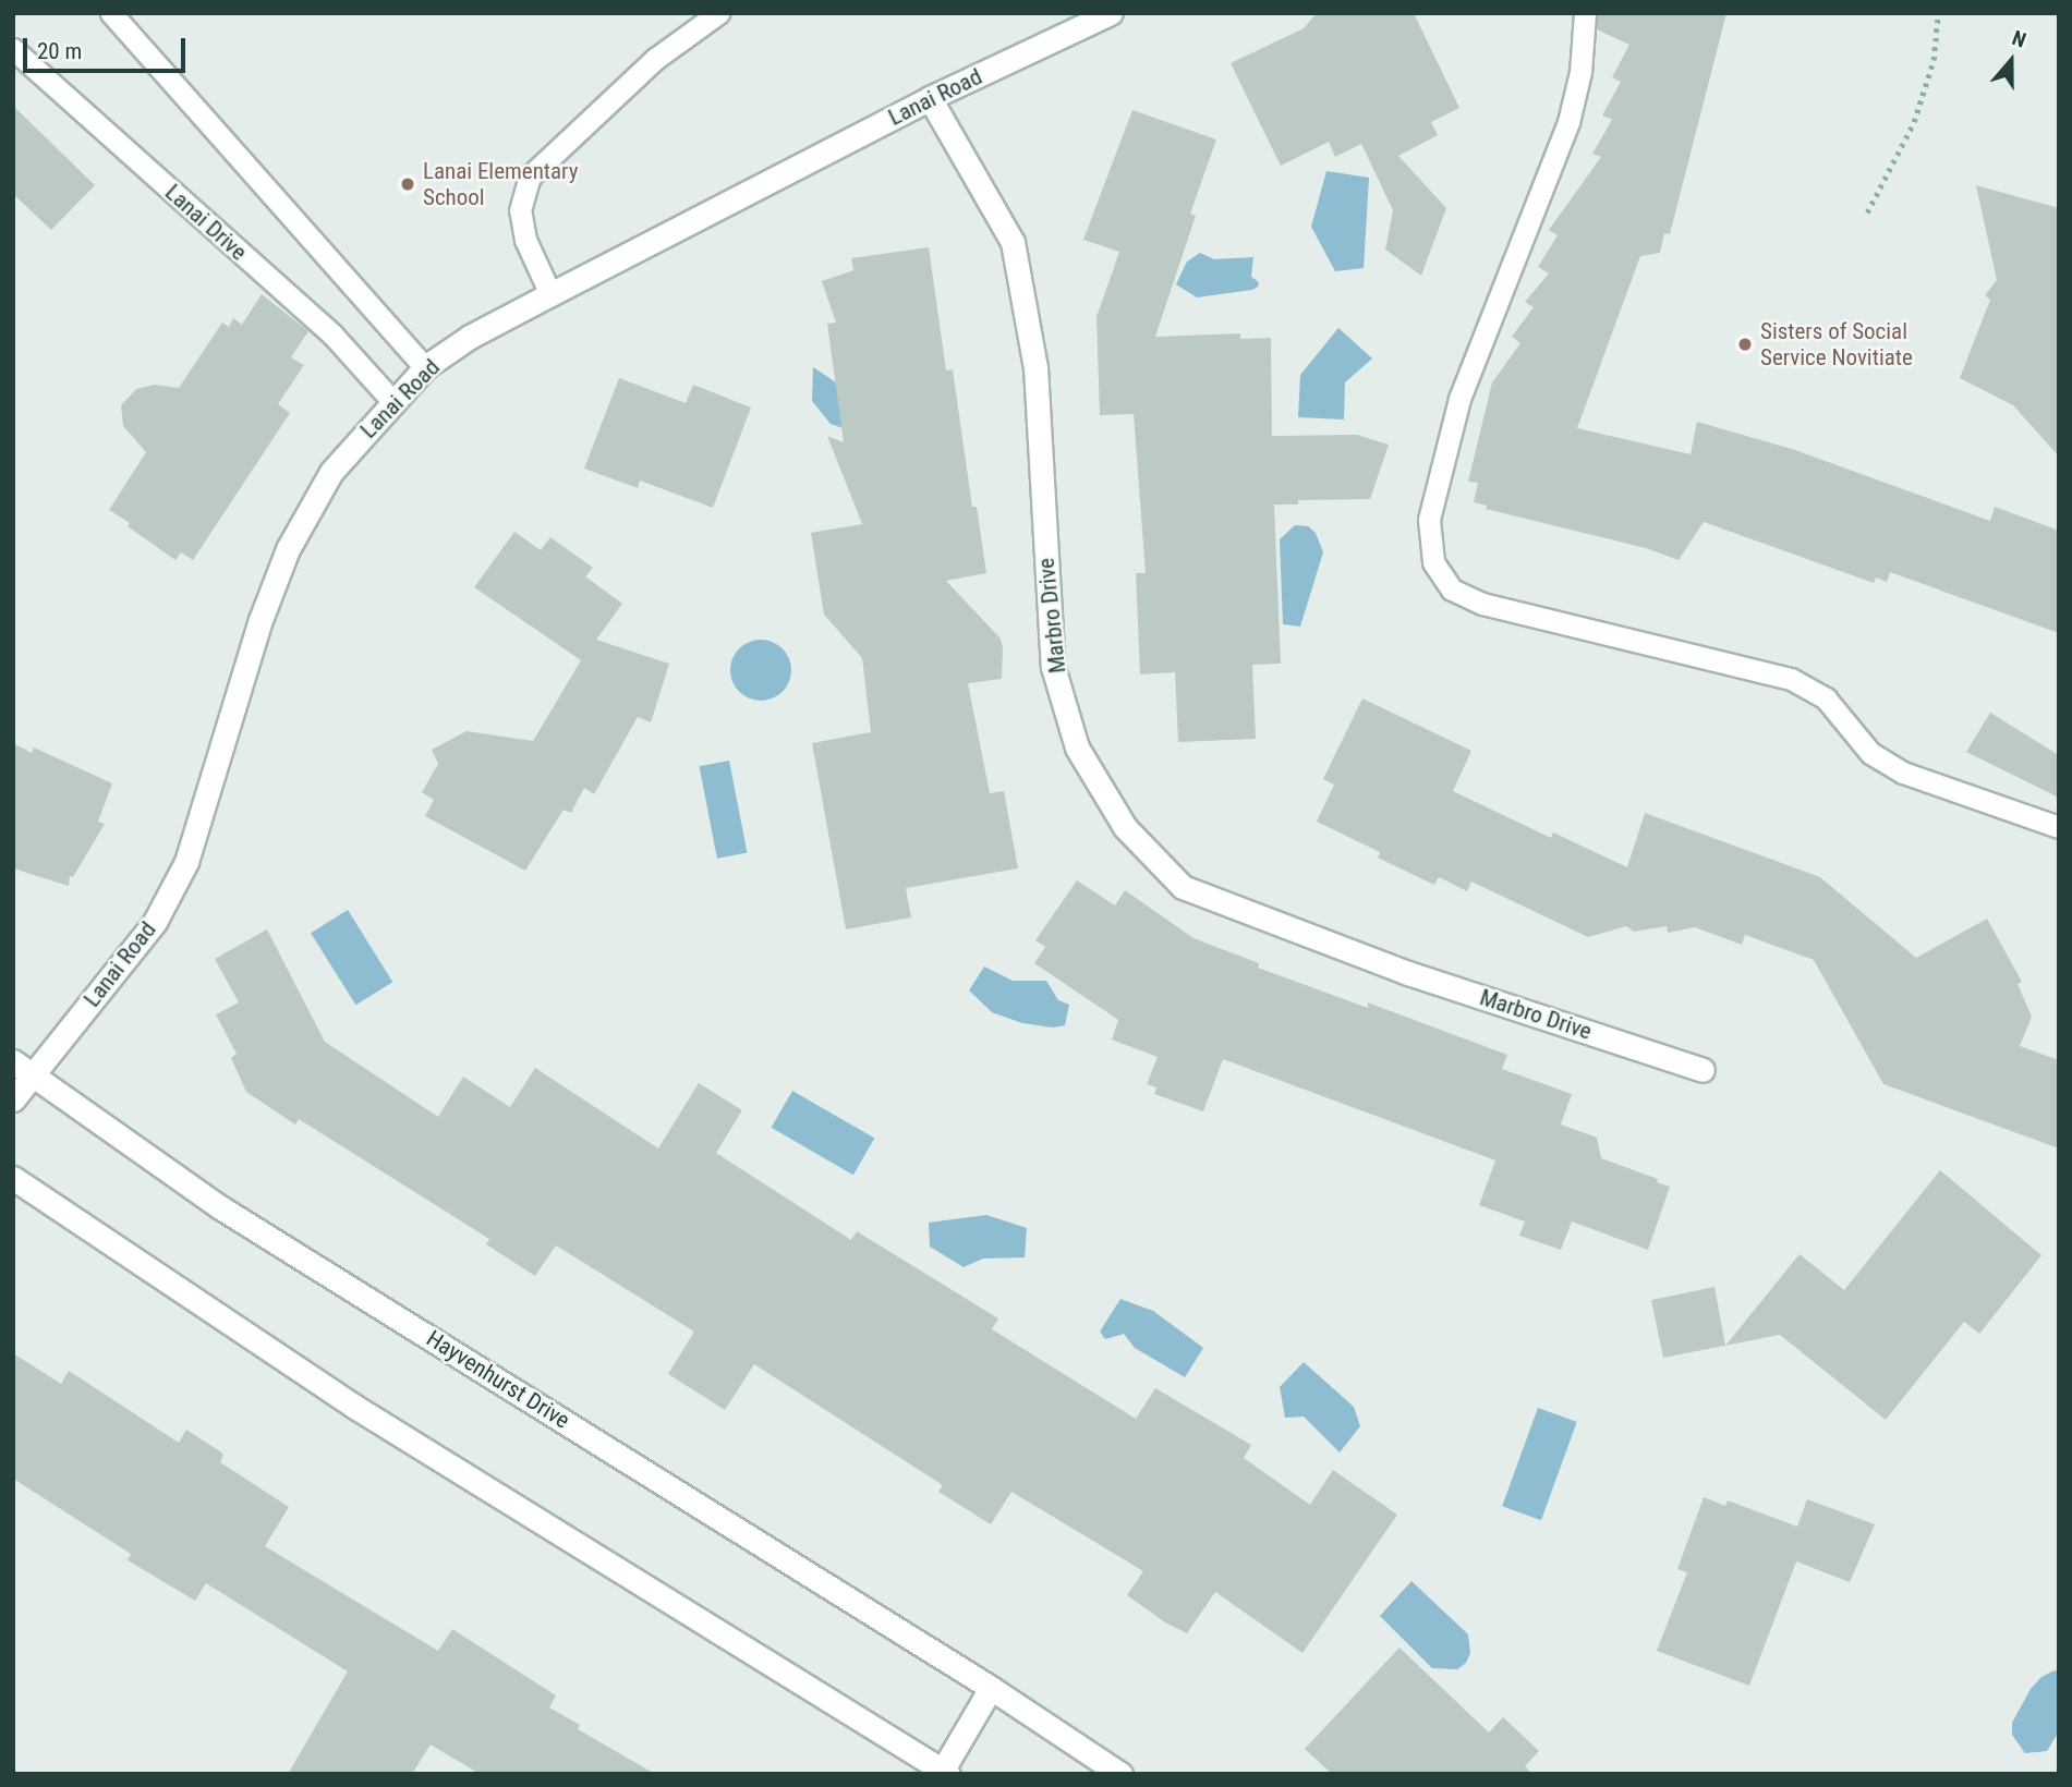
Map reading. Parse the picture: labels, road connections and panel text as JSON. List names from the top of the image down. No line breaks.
{"streets":{"street":["Lanai Road","Marbro Drive","Hayvenhurst Drive"],"lane":["Lanai Drive"]},"crossings":[["Lanai Road","Lanai Drive"],["Lanai Road","Marbro Drive"],["Lanai Road","Hayvenhurst Drive"]],"places":["Lanai Elementary School","Sisters of Social Service Novitiate"],"scale_bar":"20 m","north":"top"}
